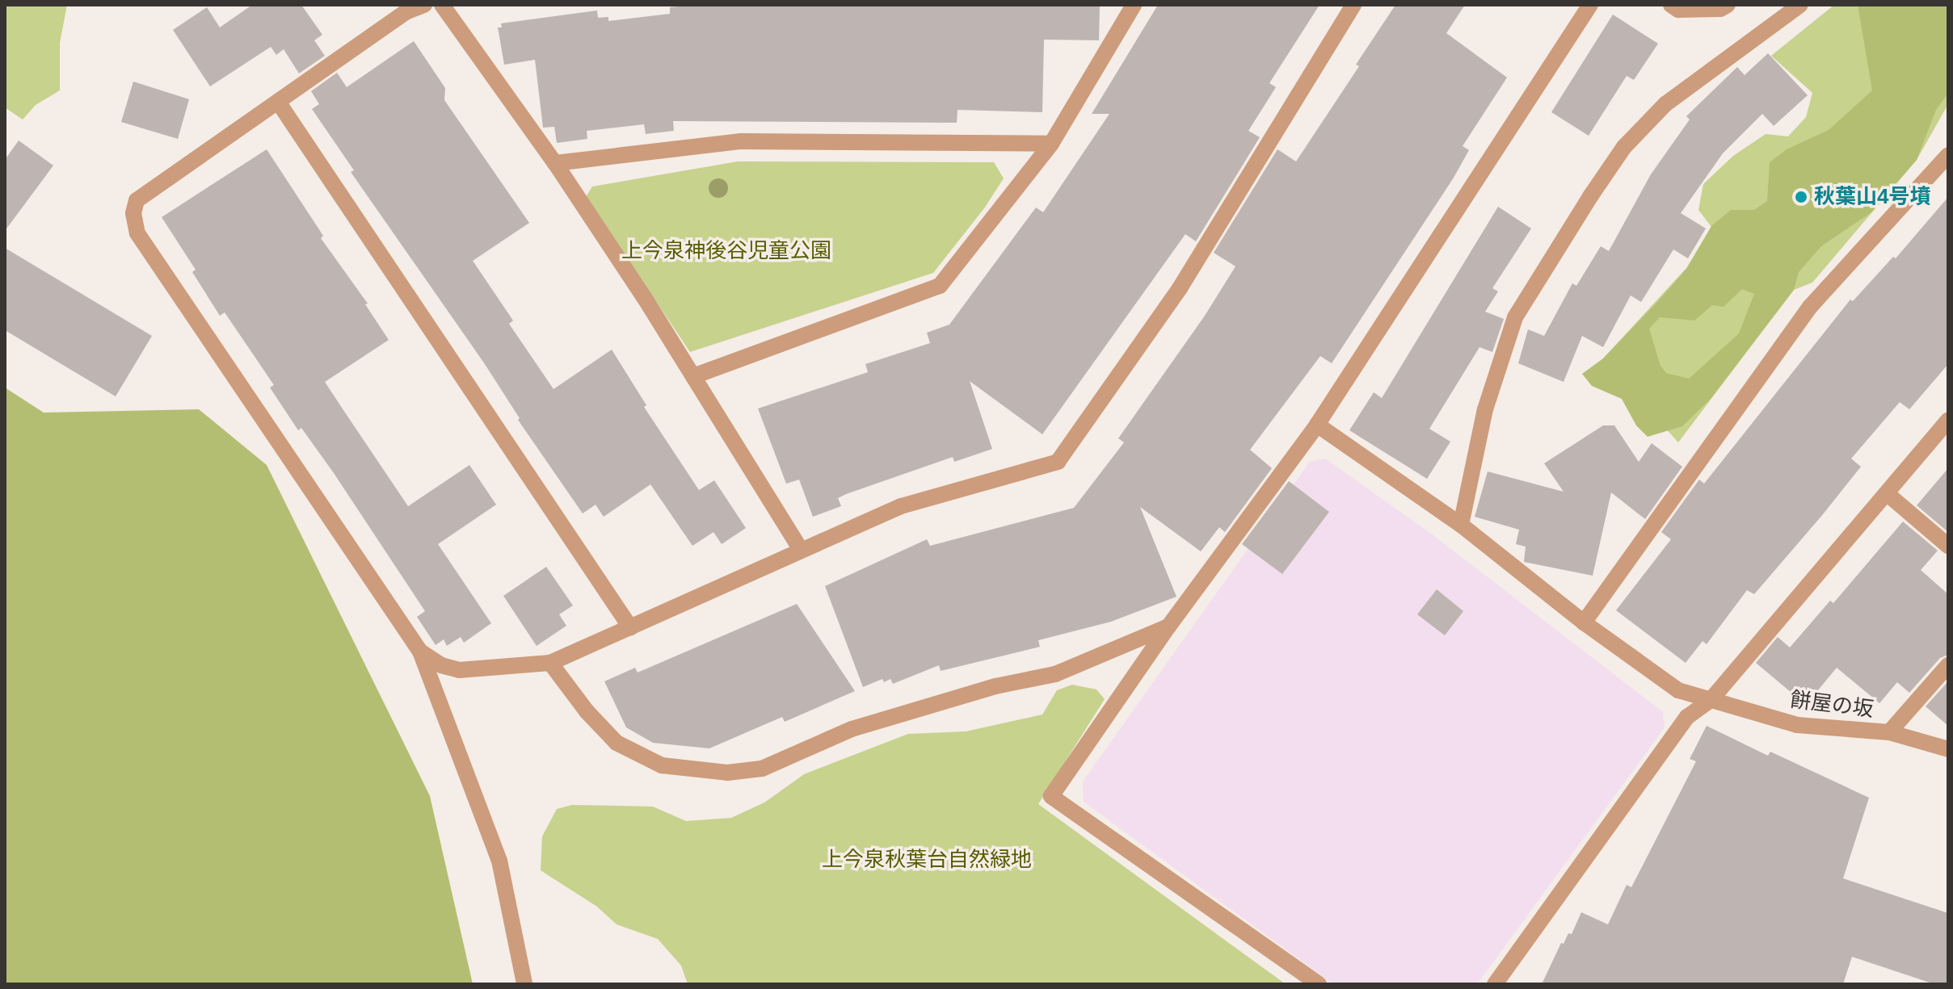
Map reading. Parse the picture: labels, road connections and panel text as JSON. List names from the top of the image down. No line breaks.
{"streets":{"street":["餅屋の坂"]},"parks":["上今泉神後谷児童公園","上今泉秋葉台自然緑地"],"places":["秋葉山4号墳"]}
